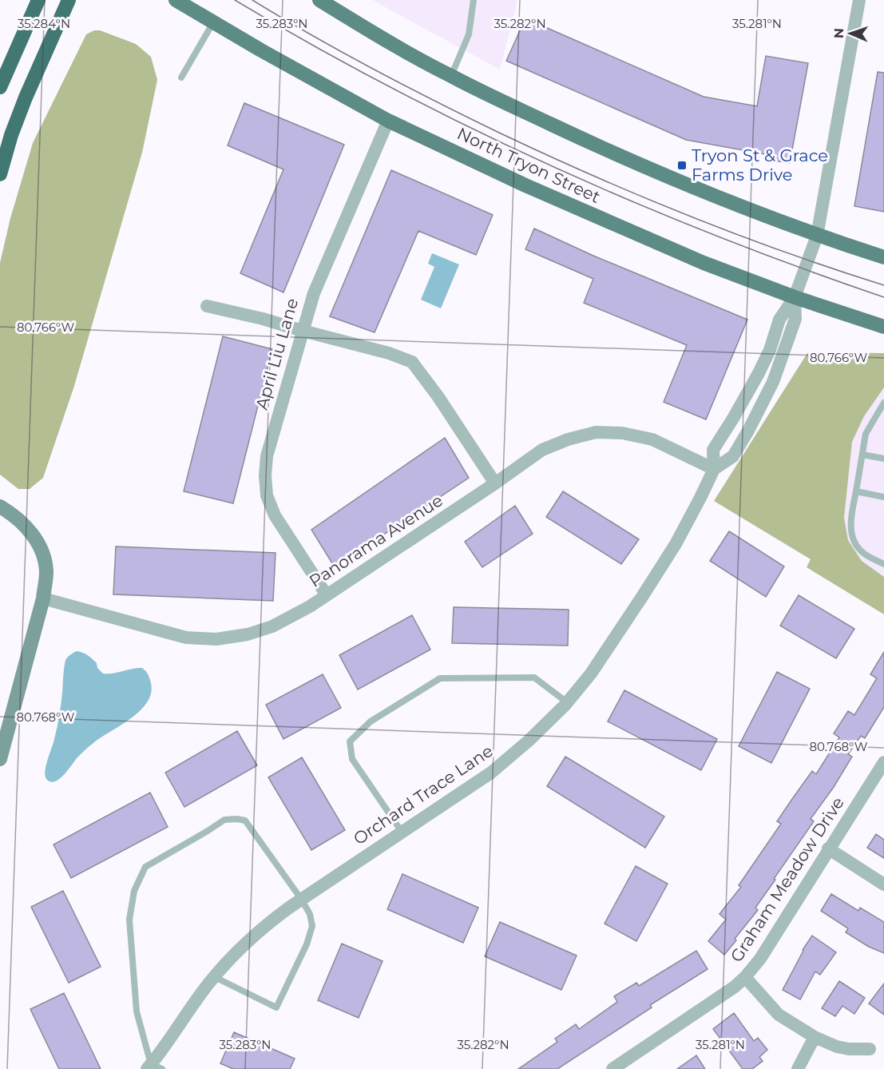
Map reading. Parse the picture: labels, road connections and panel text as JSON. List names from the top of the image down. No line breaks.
{"streets":{"main road":["North Tryon Street"],"street":["April Liu Lane","Panorama Avenue","Orchard Trace Lane","Graham Meadow Drive"]},"crossings":[["North Tryon Street","April Liu Lane"],["North Tryon Street","Orchard Trace Lane"],["April Liu Lane","Panorama Avenue"],["Panorama Avenue","Orchard Trace Lane"]],"places":{"transit":["Tryon St & Grace Farms Drive"]},"north":"left","coordinates":["35.284°N","35.283°N","35.282°N","35.281°N","80.766°W","80.768°W"]}
